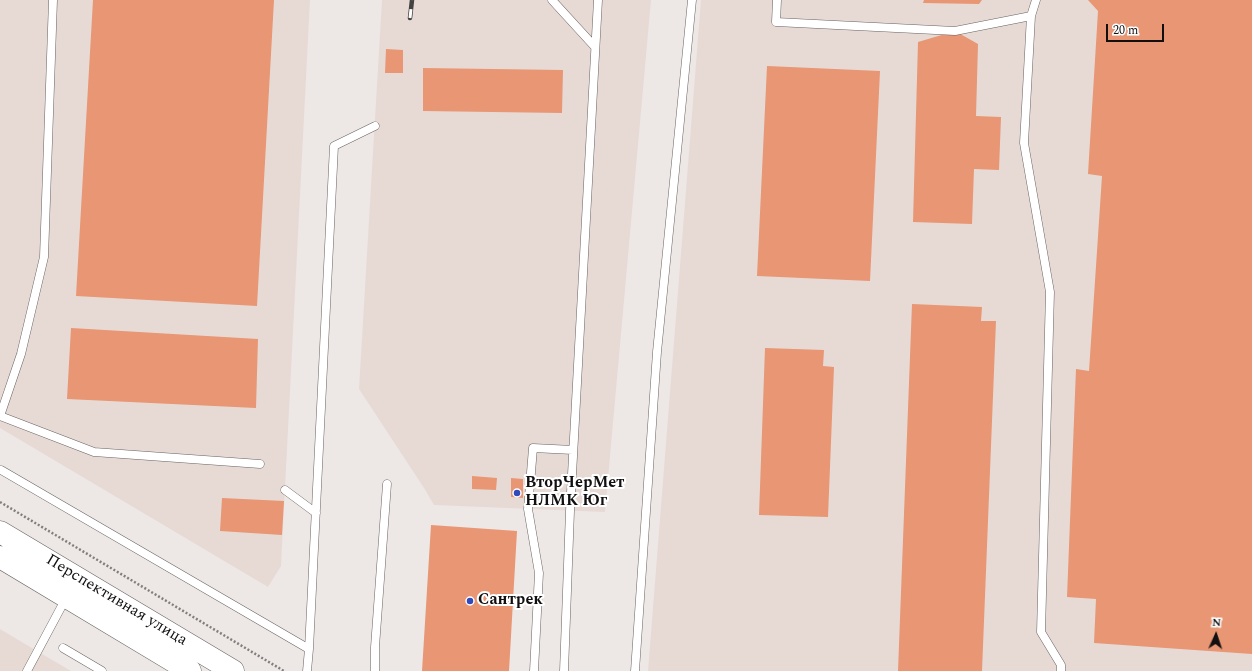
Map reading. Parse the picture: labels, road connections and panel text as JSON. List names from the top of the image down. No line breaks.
{"streets":{"main road":["Перспективная улица"]},"places":["ВторЧерМет НЛМК Юг","Сантрек"],"scale_bar":"20 m","north":"top"}
